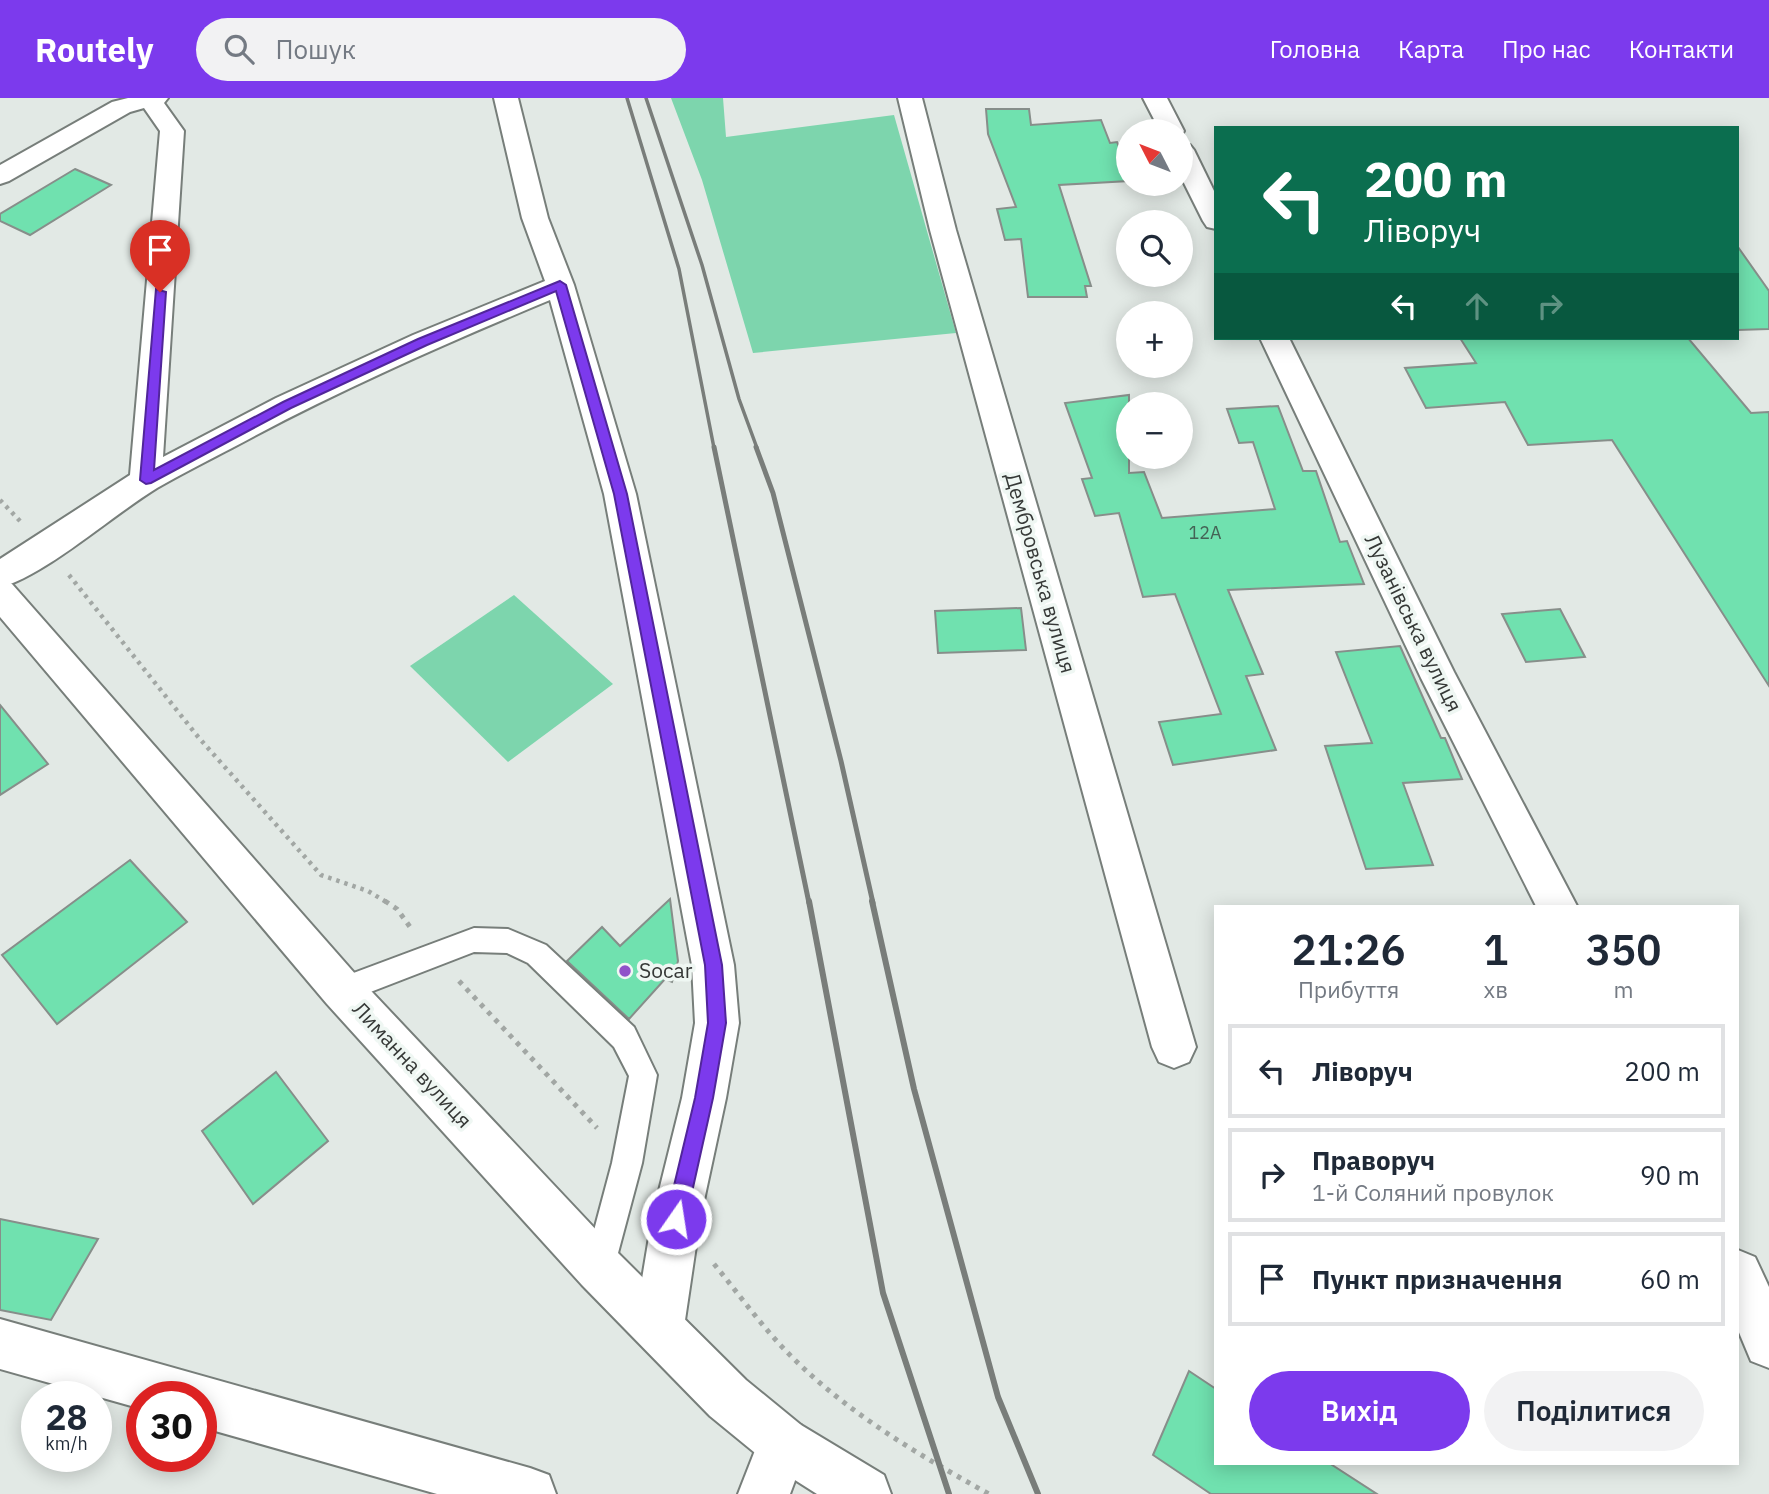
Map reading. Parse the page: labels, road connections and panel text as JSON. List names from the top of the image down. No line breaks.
{"streets":{"street":["Дембровська вулиця","Лузанівська вулиця","Лиманна вулиця"]},"places":["Socar"],"house_numbers":["12А"],"north":"top left","page":{"header":"Routely","search":"Пошук","nav":["Головна","Карта","Про нас","Контакти"],"map_buttons":["+","−"],"turn":["200 m","Ліворуч"],"eta":["21:26","Прибуття","1","хв","350","m"],"list":[{"name":"Ліворуч","value":"200 m"},{"name":"Праворуч","note":"1-й Соляний провулок","value":"90 m"},{"name":"Пункт призначення","value":"60 m"}],"buttons":["Вихід","Поділитися"],"speed":"28 km/h","limit":"30"}}
